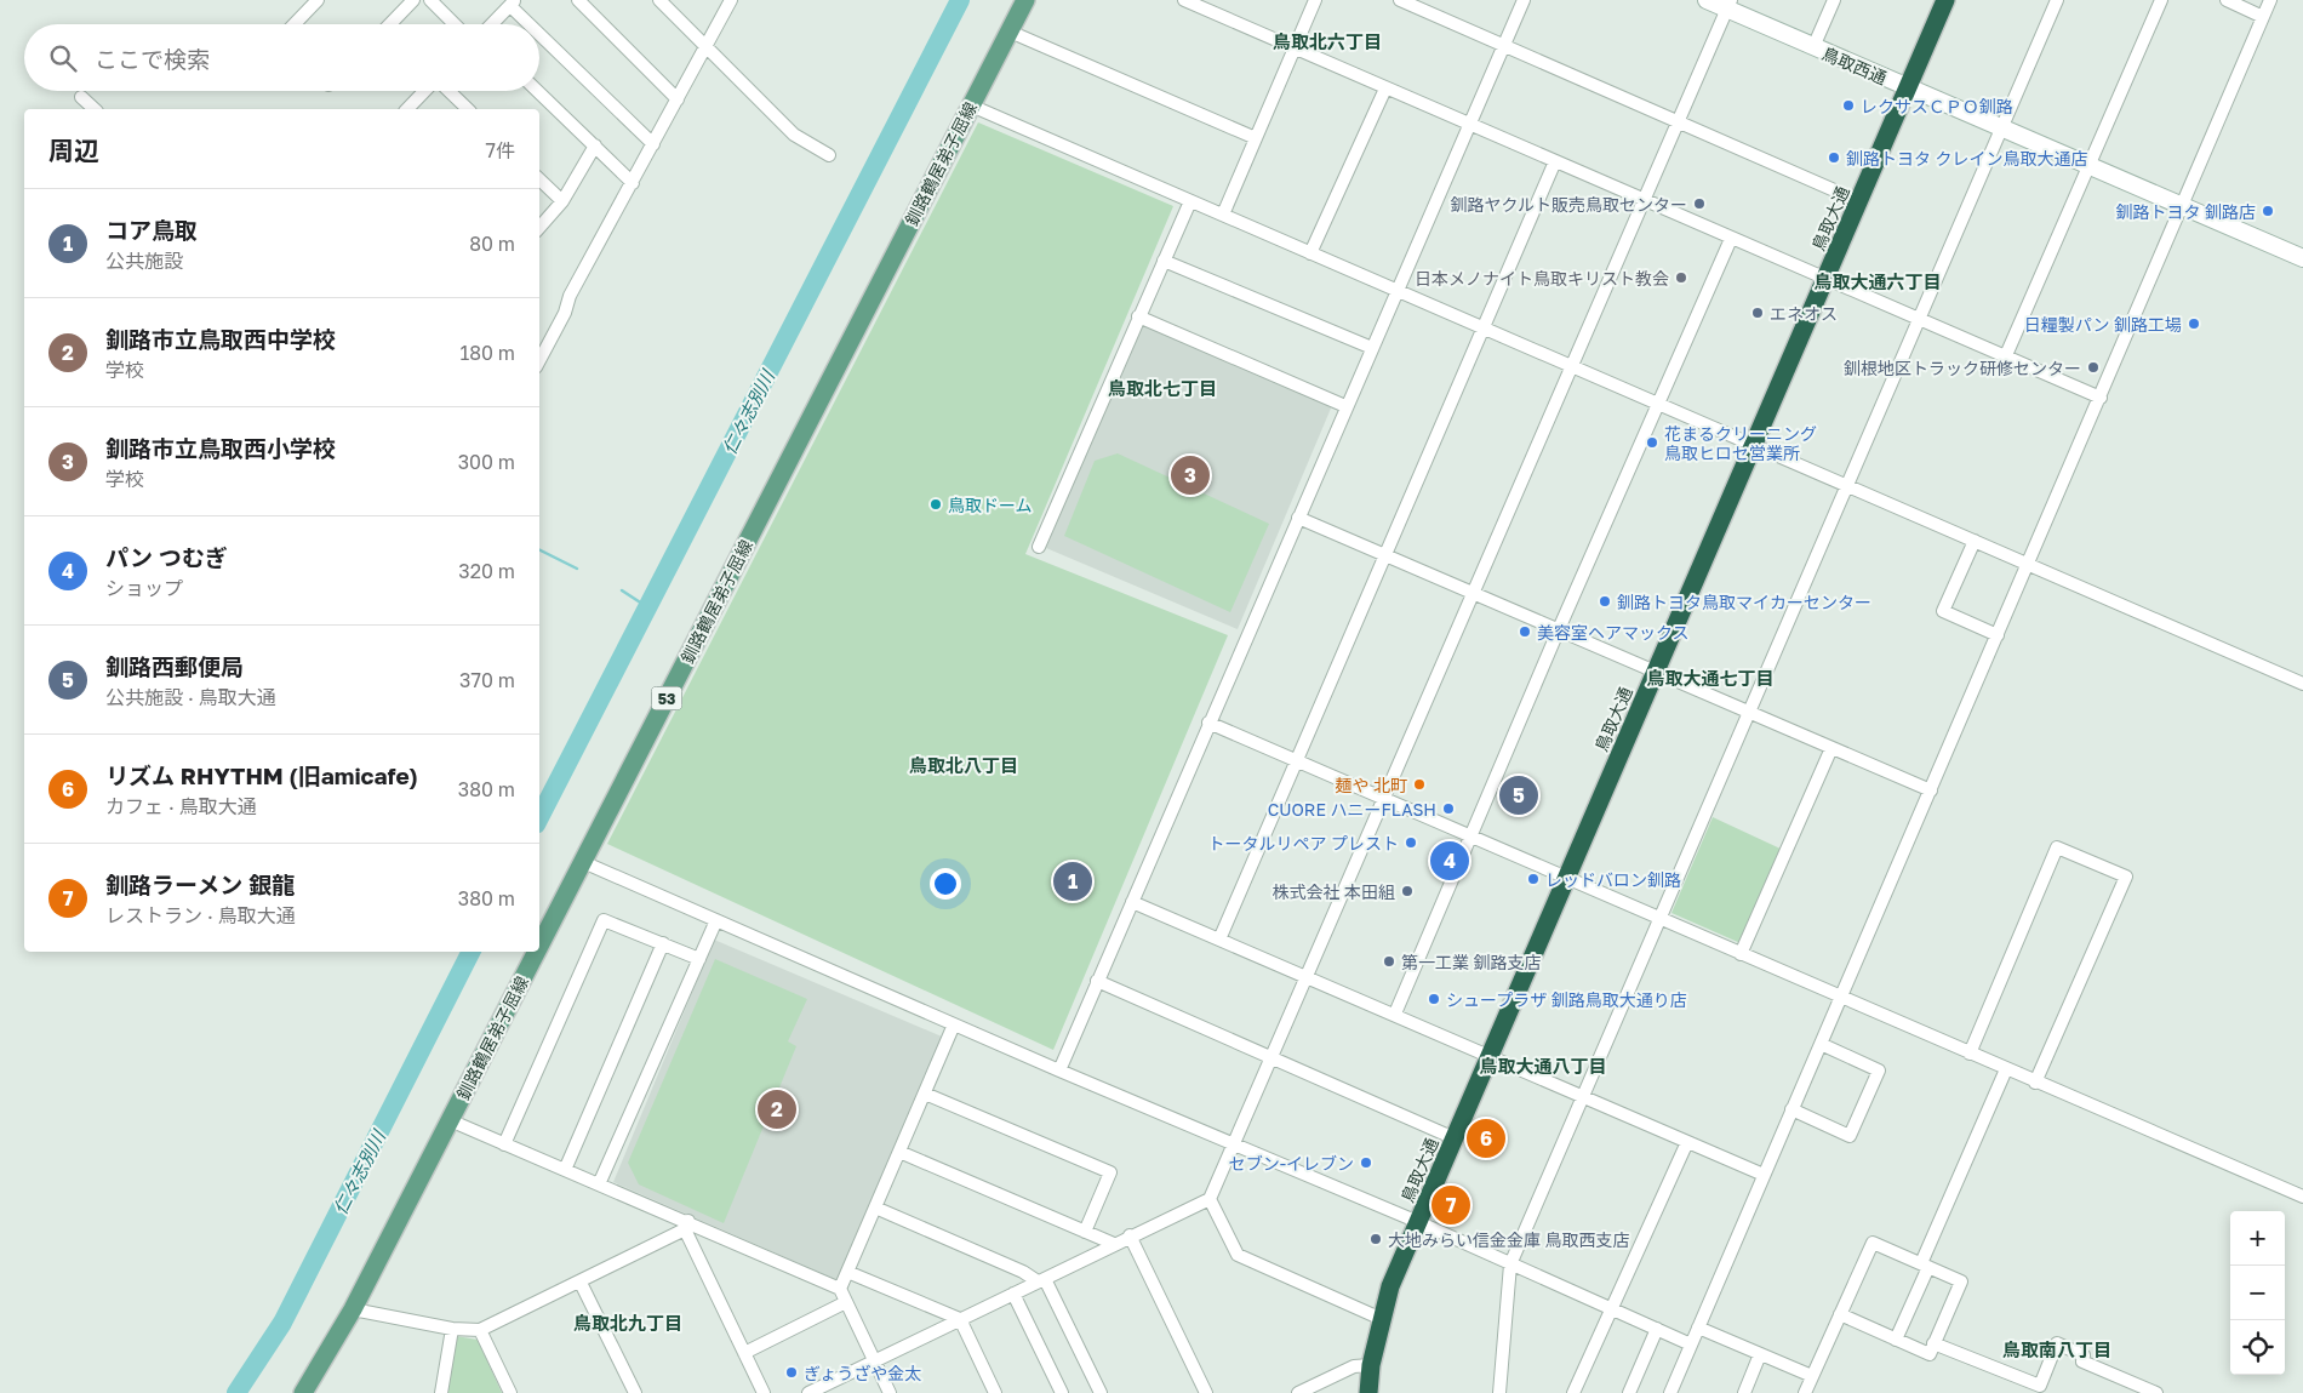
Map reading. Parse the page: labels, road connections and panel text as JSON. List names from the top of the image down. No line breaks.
{"streets":{"highway":["鳥取大通"],"main road":["釧路鶴居弟子屈線","53"],"street":["鳥取西通"]},"crossings":[["鳥取西通","鳥取大通"]],"districts":["鳥取北六丁目","鳥取大通六丁目","鳥取北七丁目","鳥取大通七丁目","鳥取北八丁目","鳥取大通八丁目","鳥取北九丁目","鳥取南八丁目"],"water":["仁々志別川"],"places":["レクサスＣＰＯ釧路","釧路トヨタ クレイン鳥取大通店","釧路ヤクルト販売鳥取センター","釧路トヨタ 釧路店","日本メノナイト鳥取キリスト教会","エネオス","日糧製パン 釧路工場","釧根地区トラック研修センター","花まるクリーニング 鳥取ヒロセ営業所","鳥取ドーム","釧路トヨタ鳥取マイカーセンター","美容室ヘアマックス","麺や 北町","CUORE ハニーFLASH","トータルリペア プレスト","レッドバロン釧路","株式会社 本田組","第一工業 釧路支店","シュープラザ 釧路鳥取大通り店","セブン-イレブン","大地みらい信金金庫 鳥取西支店","ぎょうざや金太"],"page":{"search":"ここで検索","heading":["周辺","7件"],"list":[{"mark":"1","name":"コア鳥取","note":"公共施設","value":"80 m"},{"mark":"2","name":"釧路市立鳥取西中学校","note":"学校","value":"180 m"},{"mark":"3","name":"釧路市立鳥取西小学校","note":"学校","value":"300 m"},{"mark":"4","name":"パン つむぎ","note":"ショップ","value":"320 m"},{"mark":"5","name":"釧路西郵便局","note":"公共施設 · 鳥取大通","value":"370 m"},{"mark":"6","name":"リズム RHYTHM (旧amicafe)","note":"カフェ · 鳥取大通","value":"380 m"},{"mark":"7","name":"釧路ラーメン 銀龍","note":"レストラン · 鳥取大通","value":"380 m"}],"pins":["3","5","4","1","2","6","7"],"map_buttons":["+","−"]}}
